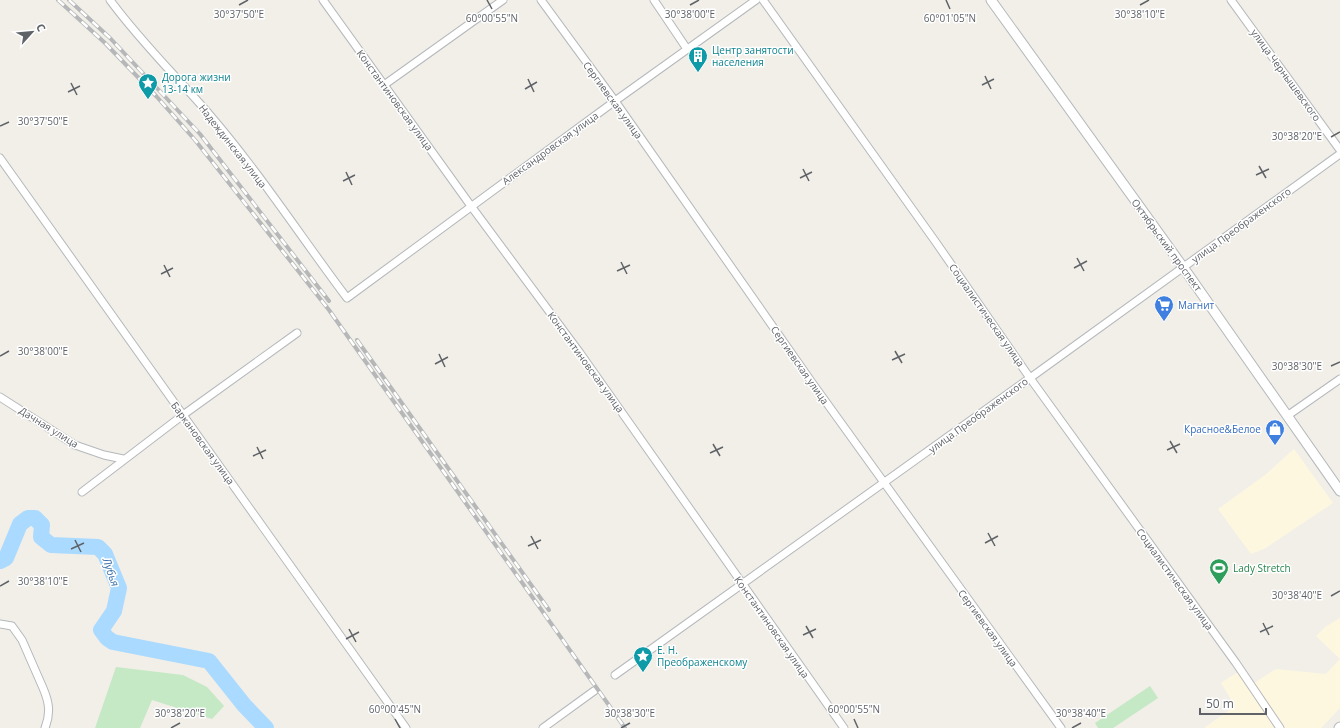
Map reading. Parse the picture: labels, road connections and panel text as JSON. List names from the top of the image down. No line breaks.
{"streets":{"street":["улица Чернышевского","Константиновская улица","Сергиевская улица","Надеждинская улица","Александровская улица","улица Преображенского","Октябрьский проспект","Социалистическая улица","Дачная улица","Баркановская улица"]},"crossings":[["Константиновская улица","Александровская улица"],["Константиновская улица","улица Преображенского"],["Сергиевская улица","Александровская улица"],["Сергиевская улица","улица Преображенского"],["Надеждинская улица","Александровская улица"],["улица Преображенского","Октябрьский проспект"],["улица Преображенского","Социалистическая улица"]],"water":["Лубья"],"places":{"building":["Центр занятости населения"],"place":["Дорога жизни 13-14 км","Е. Н. Преображенскому"],"supermarket":["Магнит"],"shop":["Красное&Белое"],"sports":["Lady Stretch"]},"scale_bar":"50 m","north":"top right","coordinates":["30°37'50\"E","30°38'00\"E","30°38'10\"E","60°00'55\"N","60°01'05\"N","30°38'20\"E","30°38'30\"E","30°38'40\"E","60°00'45\"N"]}
